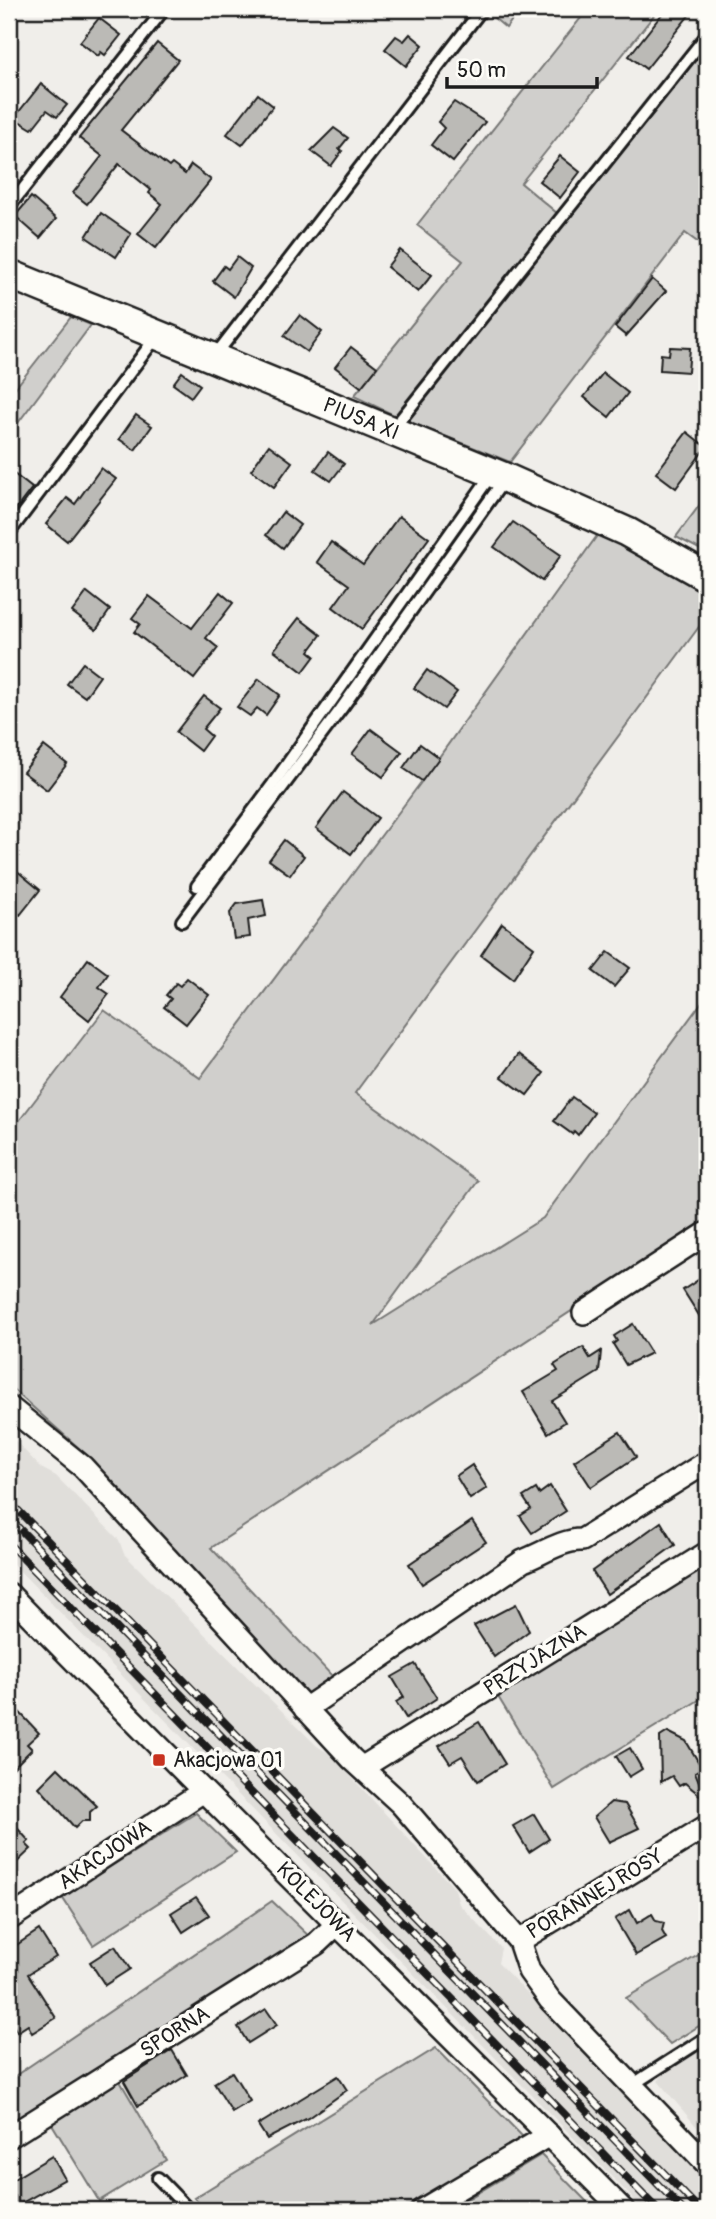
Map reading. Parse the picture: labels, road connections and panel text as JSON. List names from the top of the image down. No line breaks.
{"streets":{"street":["PIUSA XI","PRZYJAZNA","AKACJOWA","PORANNEJ ROSY","KOLEJOWA","SPORNA"]},"crossings":[["AKACJOWA","KOLEJOWA"],["KOLEJOWA","SPORNA"]],"places":{"transit":["Akacjowa 01"]},"scale_bar":"50 m"}
